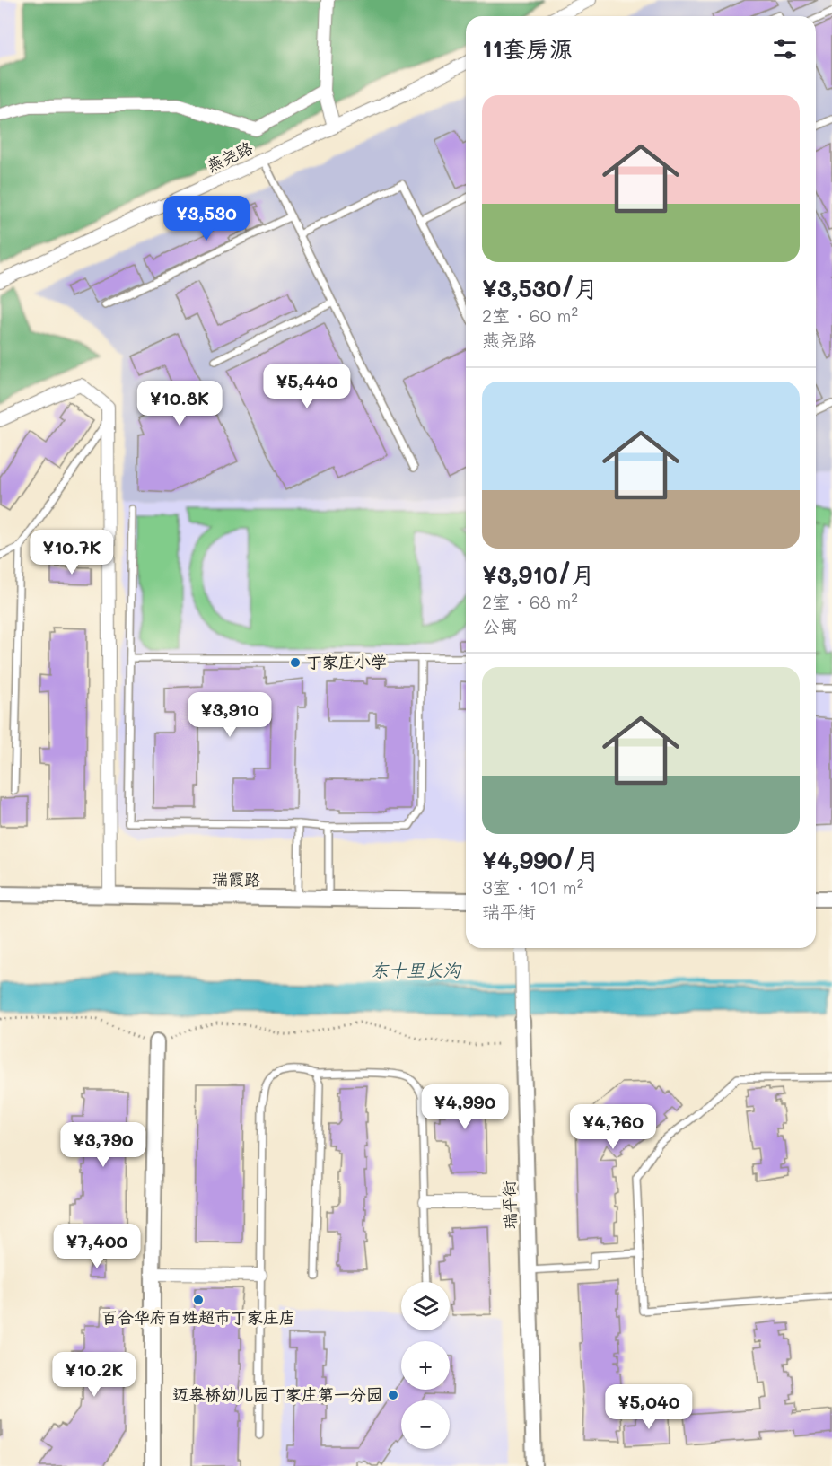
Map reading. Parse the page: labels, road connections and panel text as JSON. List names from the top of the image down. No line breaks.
{"streets":{"street":["燕尧路","瑞霞路","瑞平街"]},"water":["东十里长沟"],"places":["丁家庄小学","百合华府百姓超市丁家庄店","迈皋桥幼儿园丁家庄第一分园"],"page":{"heading":"11套房源","list":[{"name":"¥3,530/月","note":"2室 · 60 m² · 燕尧路"},{"name":"¥3,910/月","note":"2室 · 68 m² · 公寓"},{"name":"¥4,990/月","note":"3室 · 101 m² · 瑞平街"}],"price":["¥3,530","¥5,440","¥10.8K","¥10.7K","¥3,910","¥4,990","¥4,760","¥3,790","¥7,400","¥10.2K","¥5,040"],"map_buttons":["+","−"]}}
